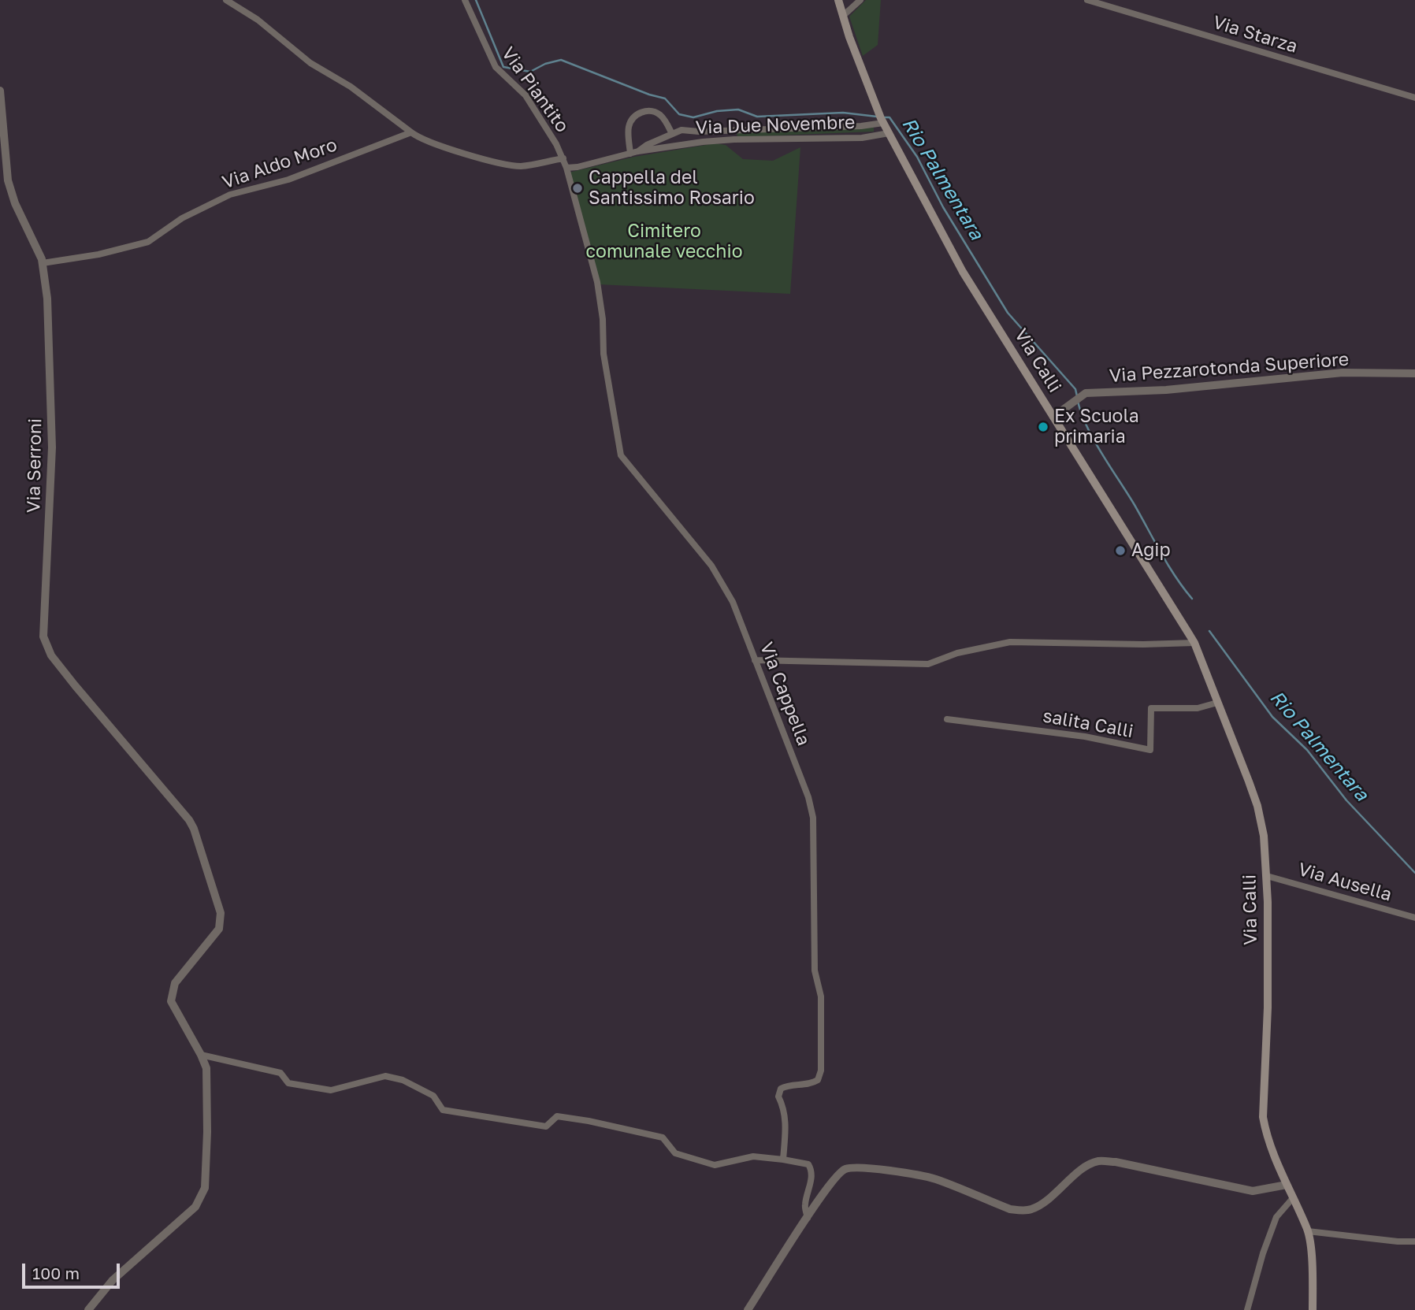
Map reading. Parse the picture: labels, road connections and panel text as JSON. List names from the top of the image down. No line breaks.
{"streets":{"main road":["Via Calli"],"street":["Via Starza","Via Piantito","Via Due Novembre","Via Aldo Moro","Via Pezzarotonda Superiore","Via Serroni","Via Cappella","salita Calli","Via Ausella"]},"crossings":[["Via Piantito","Via Due Novembre"],["Via Piantito","Via Cappella"],["Via Due Novembre","Via Calli"],["Via Due Novembre","Via Cappella"],["Via Aldo Moro","Via Serroni"],["Via Calli","Via Pezzarotonda Superiore"],["Via Calli","salita Calli"],["Via Calli","Via Ausella"]],"water":["Rio Palmentara"],"parks":["Cimitero comunale vecchio"],"places":["Cappella del Santissimo Rosario","Ex Scuola primaria","Agip"],"scale_bar":"100 m"}
